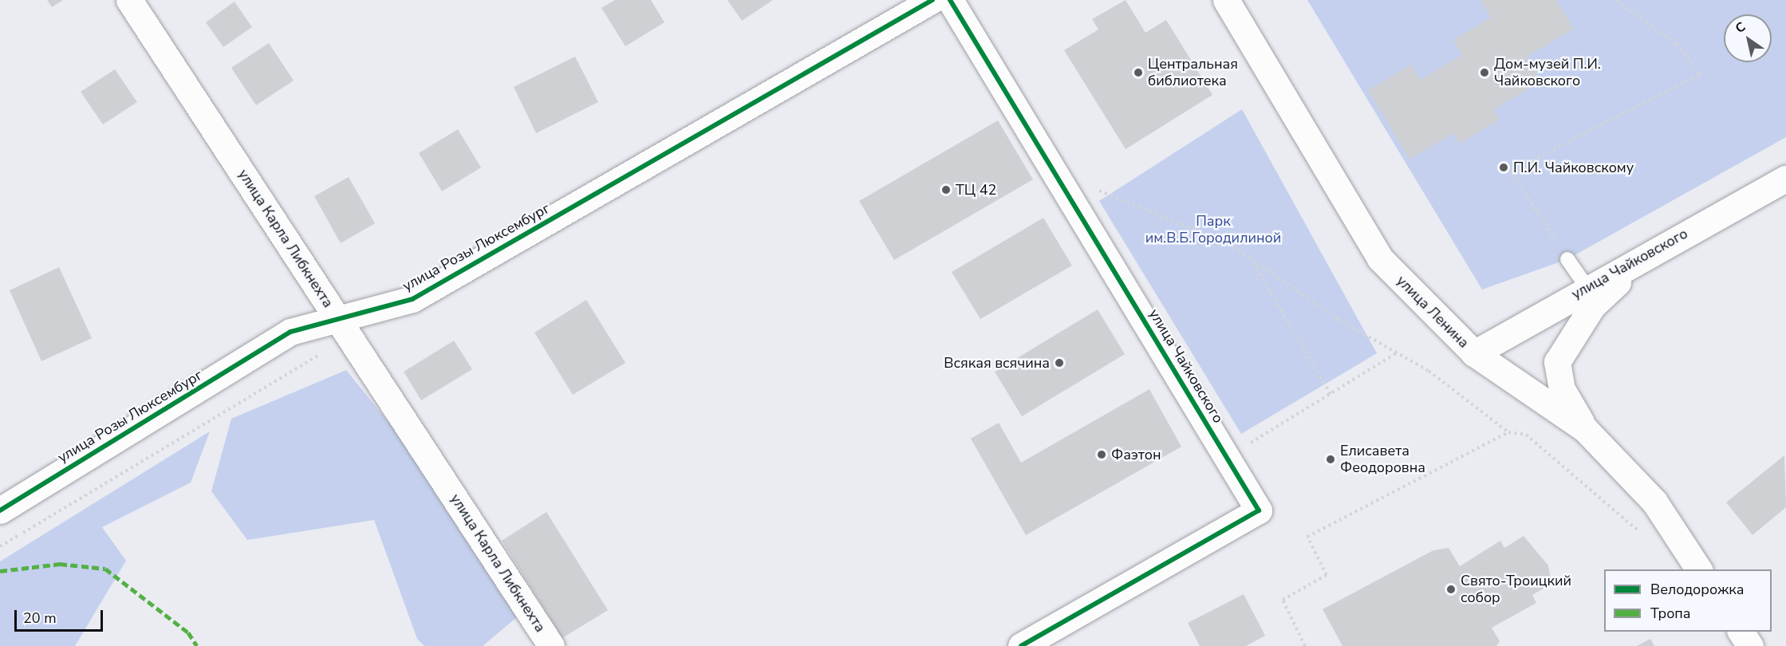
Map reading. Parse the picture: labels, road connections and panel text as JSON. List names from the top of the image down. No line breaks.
{"streets":{"street":["улица Карла Либкнехта","улица Розы Люксембург","улица Чайковского","улица Ленина"]},"crossings":[["улица Карла Либкнехта","улица Розы Люксембург"],["улица Чайковского","улица Ленина"]],"parks":["Парк им.В.Б.Городилиной"],"places":["Центральная библиотека","Дом-музей П.И. Чайковского","П.И. Чайковскому","ТЦ 42","Всякая всячина","Фаэтон","Елисавета Феодоровна","Свято-Троицкий собор"],"legend":["Велодорожка","Тропа"],"scale_bar":"20 m","north":"top left"}
